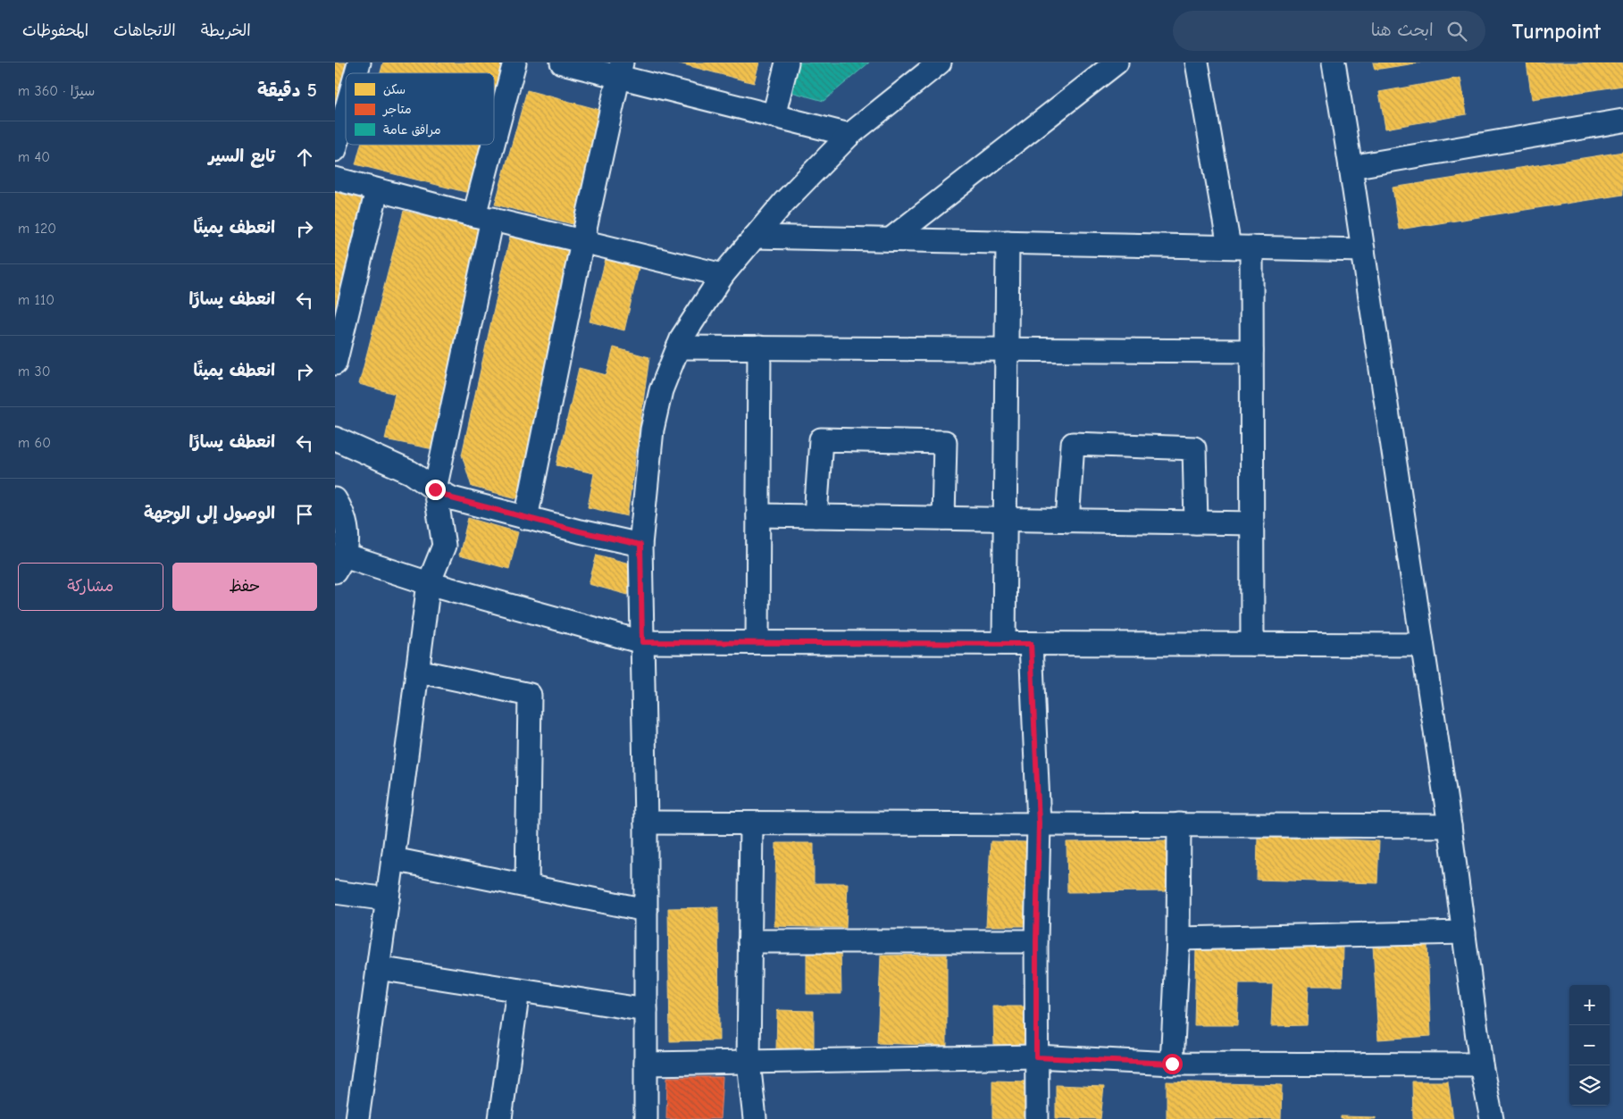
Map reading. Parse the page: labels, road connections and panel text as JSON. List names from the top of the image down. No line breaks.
{"legend":["سكن","متاجر","مرافق عامة"],"page":{"header":"Turnpoint","search":"ابحث هنا","nav":["الخريطة","الاتجاهات","المحفوظات"],"heading":["5 دقيقة","سيرًا · 360 m"],"list":[["تابع السير","40 m"],["انعطف يمينًا","120 m"],["انعطف يسارًا","110 m"],["انعطف يمينًا","30 m"],["انعطف يسارًا","60 m"],"الوصول إلى الوجهة"],"buttons":["حفظ","مشاركة"],"map_buttons":["+","−"]}}
